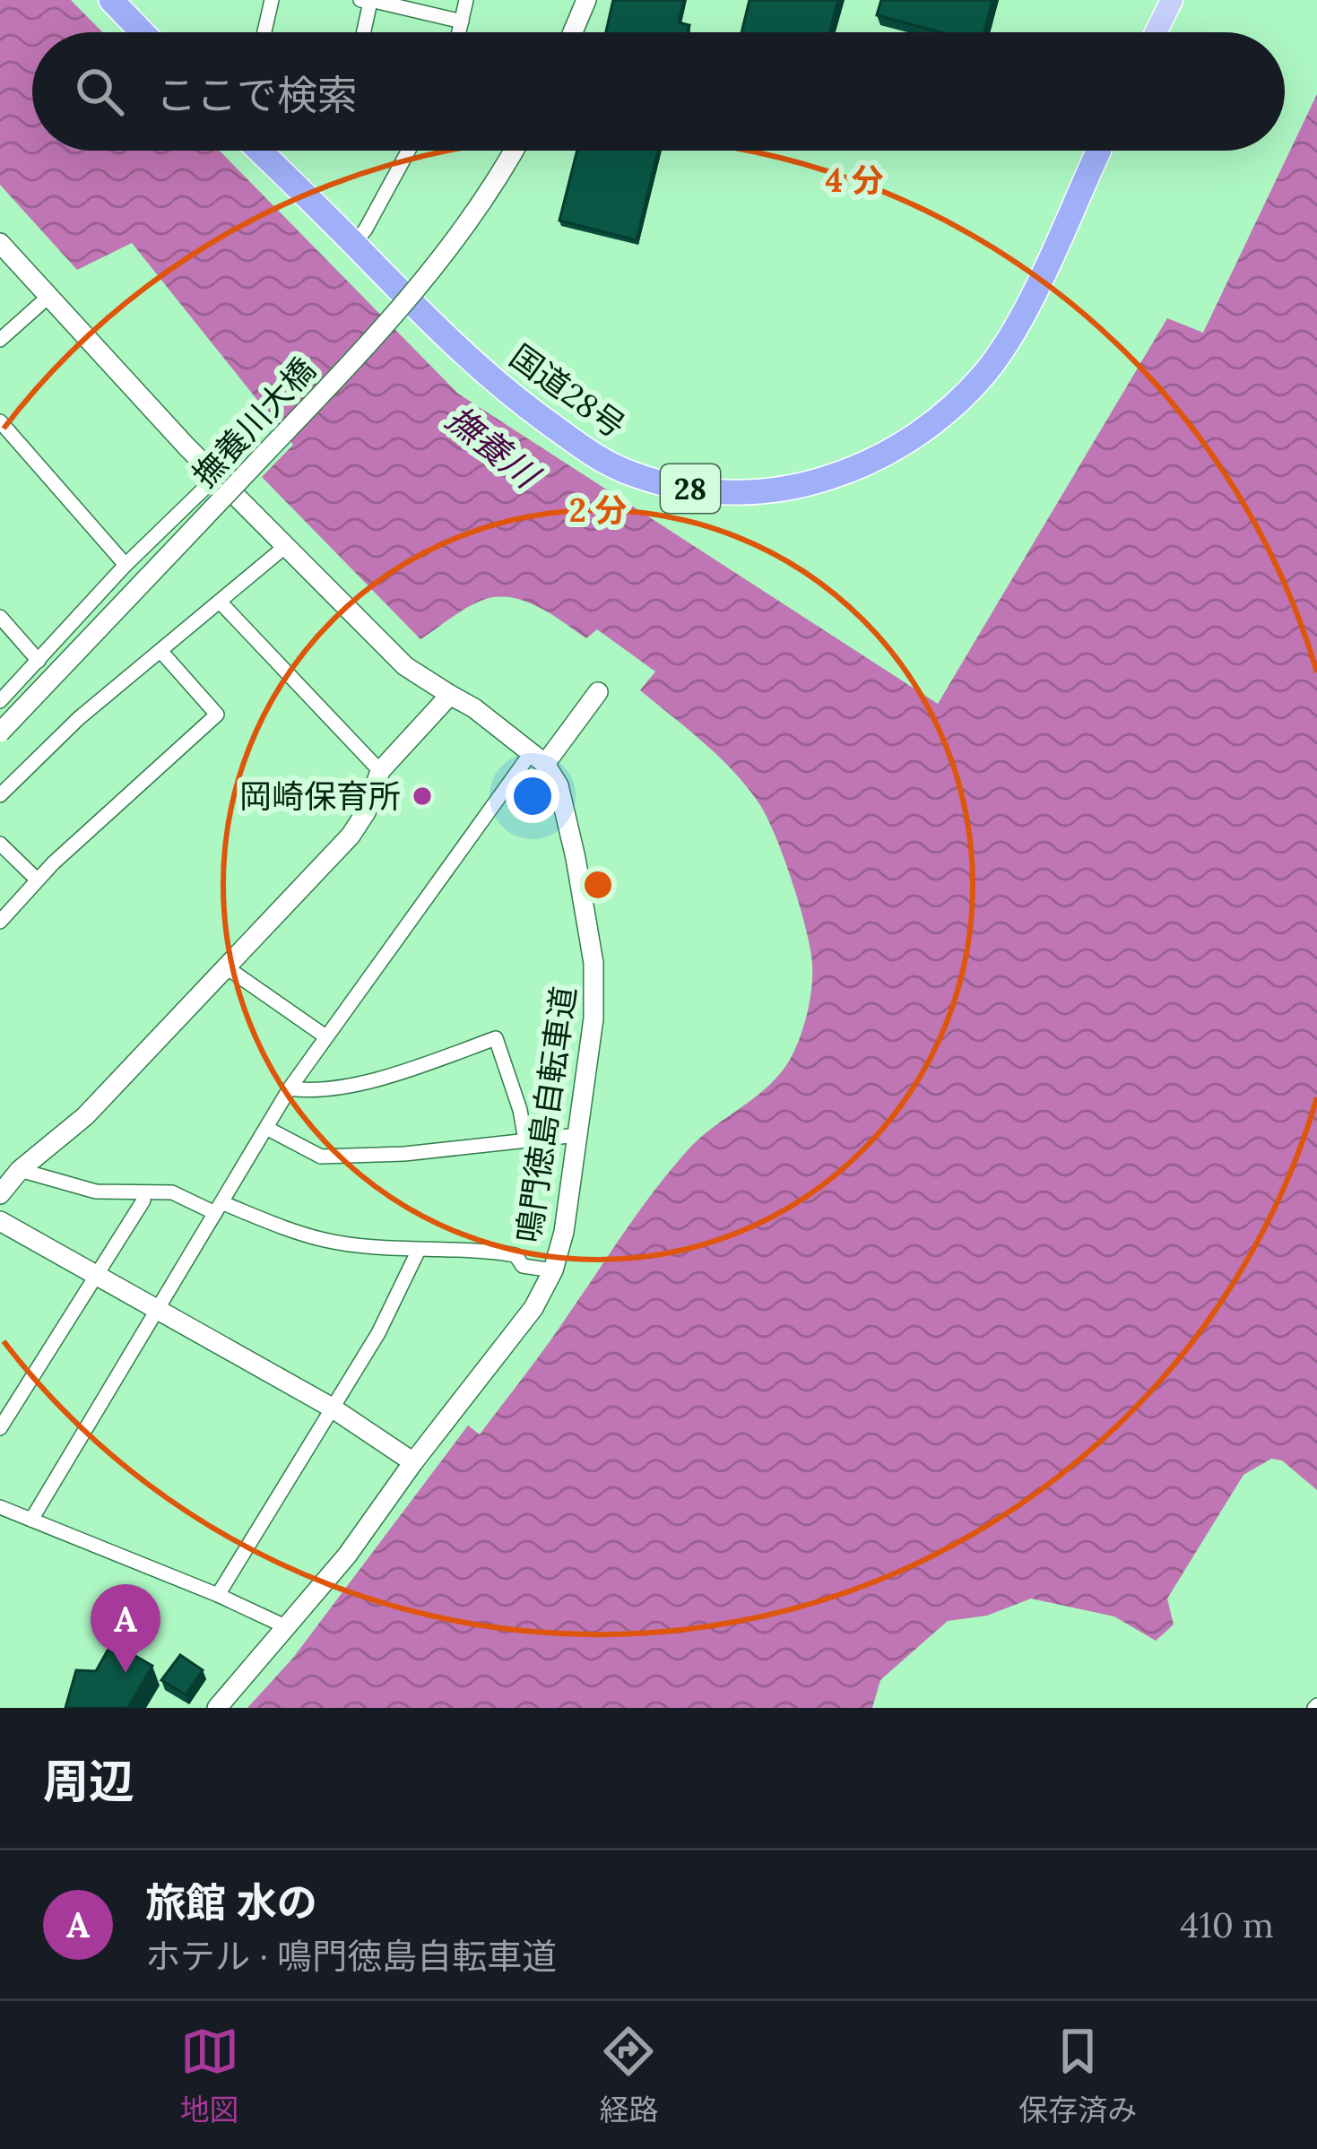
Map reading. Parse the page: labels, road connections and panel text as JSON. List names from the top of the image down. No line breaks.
{"streets":{"highway":["国道28号","28"],"street":["撫養川大橋","鳴門徳島自転車道"]},"water":["撫養川"],"places":["岡崎保育所"],"page":{"search":"ここで検索","pins":"A","heading":"周辺","list":[{"mark":"A","name":"旅館 水の","note":"ホテル · 鳴門徳島自転車道","value":"410 m"}],"nav":["地図","経路","保存済み"]},"rings":["4 分","2 分"]}
